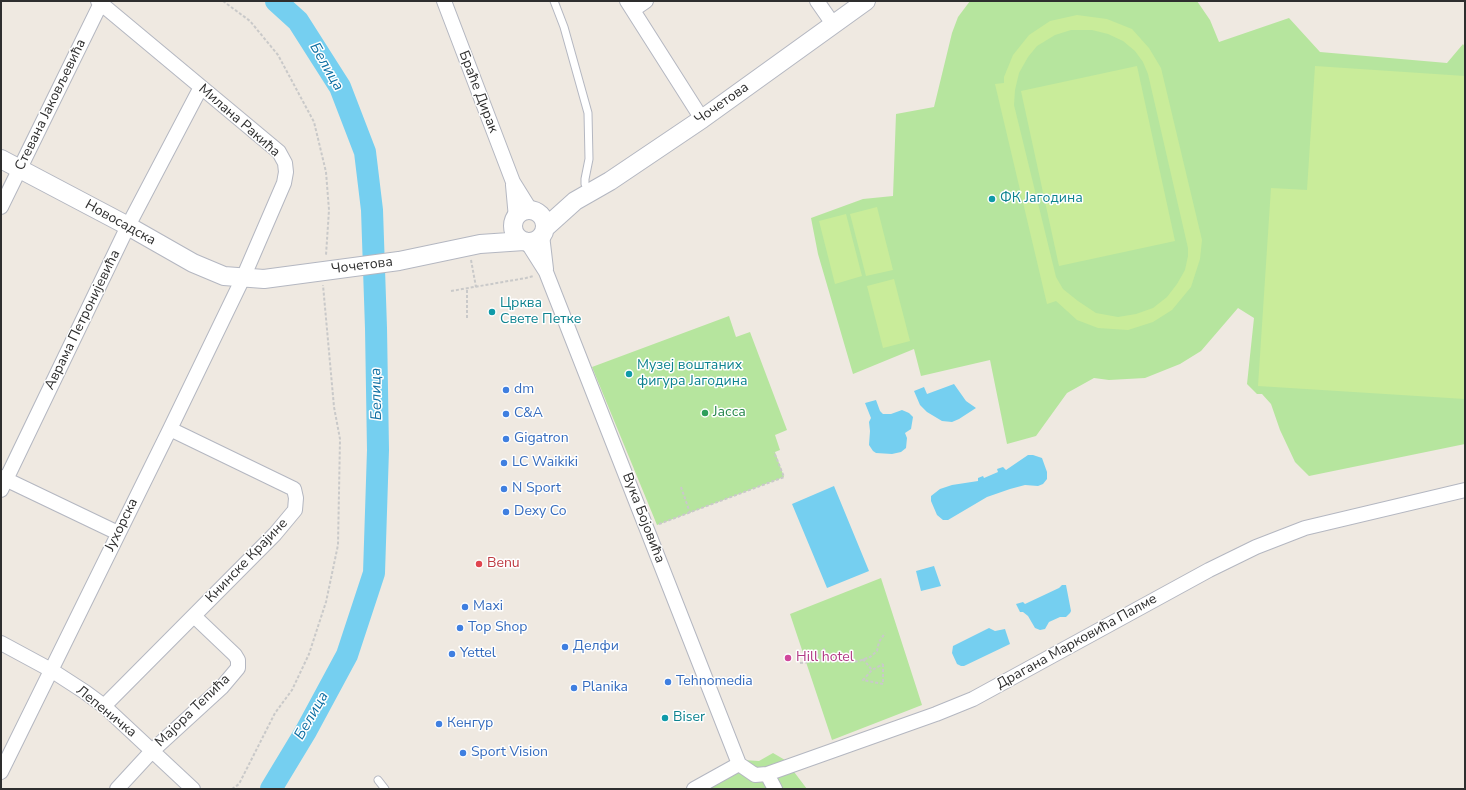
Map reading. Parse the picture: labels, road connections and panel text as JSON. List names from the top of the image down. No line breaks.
{"streets":{"street":["Браће Дирак","Чочетова","Стевана Јаковљевића","Милана Ракића","Новосадска","Аврама Петронијевића","Вука Бојовића","Јухорска","Книнске Крајине","Драгана Марковића Палме","Мајора Тепића","Лепеничка"]},"crossings":[["Браће Дирак","Чочетова"],["Чочетова","Милана Ракића"],["Чочетова","Новосадска"],["Чочетова","Вука Бојовића"],["Чочетова","Јухорска"],["Стевана Јаковљевића","Милана Ракића"],["Стевана Јаковљевића","Новосадска"],["Милана Ракића","Новосадска"],["Милана Ракића","Аврама Петронијевића"],["Милана Ракића","Јухорска"],["Новосадска","Аврама Петронијевића"],["Новосадска","Јухорска"],["Вука Бојовића","Драгана Марковића Палме"],["Јухорска","Книнске Крајине"],["Јухорска","Лепеничка"],["Книнске Крајине","Мајора Тепића"],["Книнске Крајине","Лепеничка"],["Мајора Тепића","Лепеничка"]],"water":["Белица"],"places":["ФК Јагодина","Црква Свете Петке","Музеј воштаних фигура Јагодина","dm","Јасса","C&A","Gigatron","LC Waikiki","N Sport","Dexy Co","Benu","Maxi","Top Shop","Делфи","Yettel","Hill hotel","Tehnomedia","Planika","Biser","Кенгур","Sport Vision"]}
